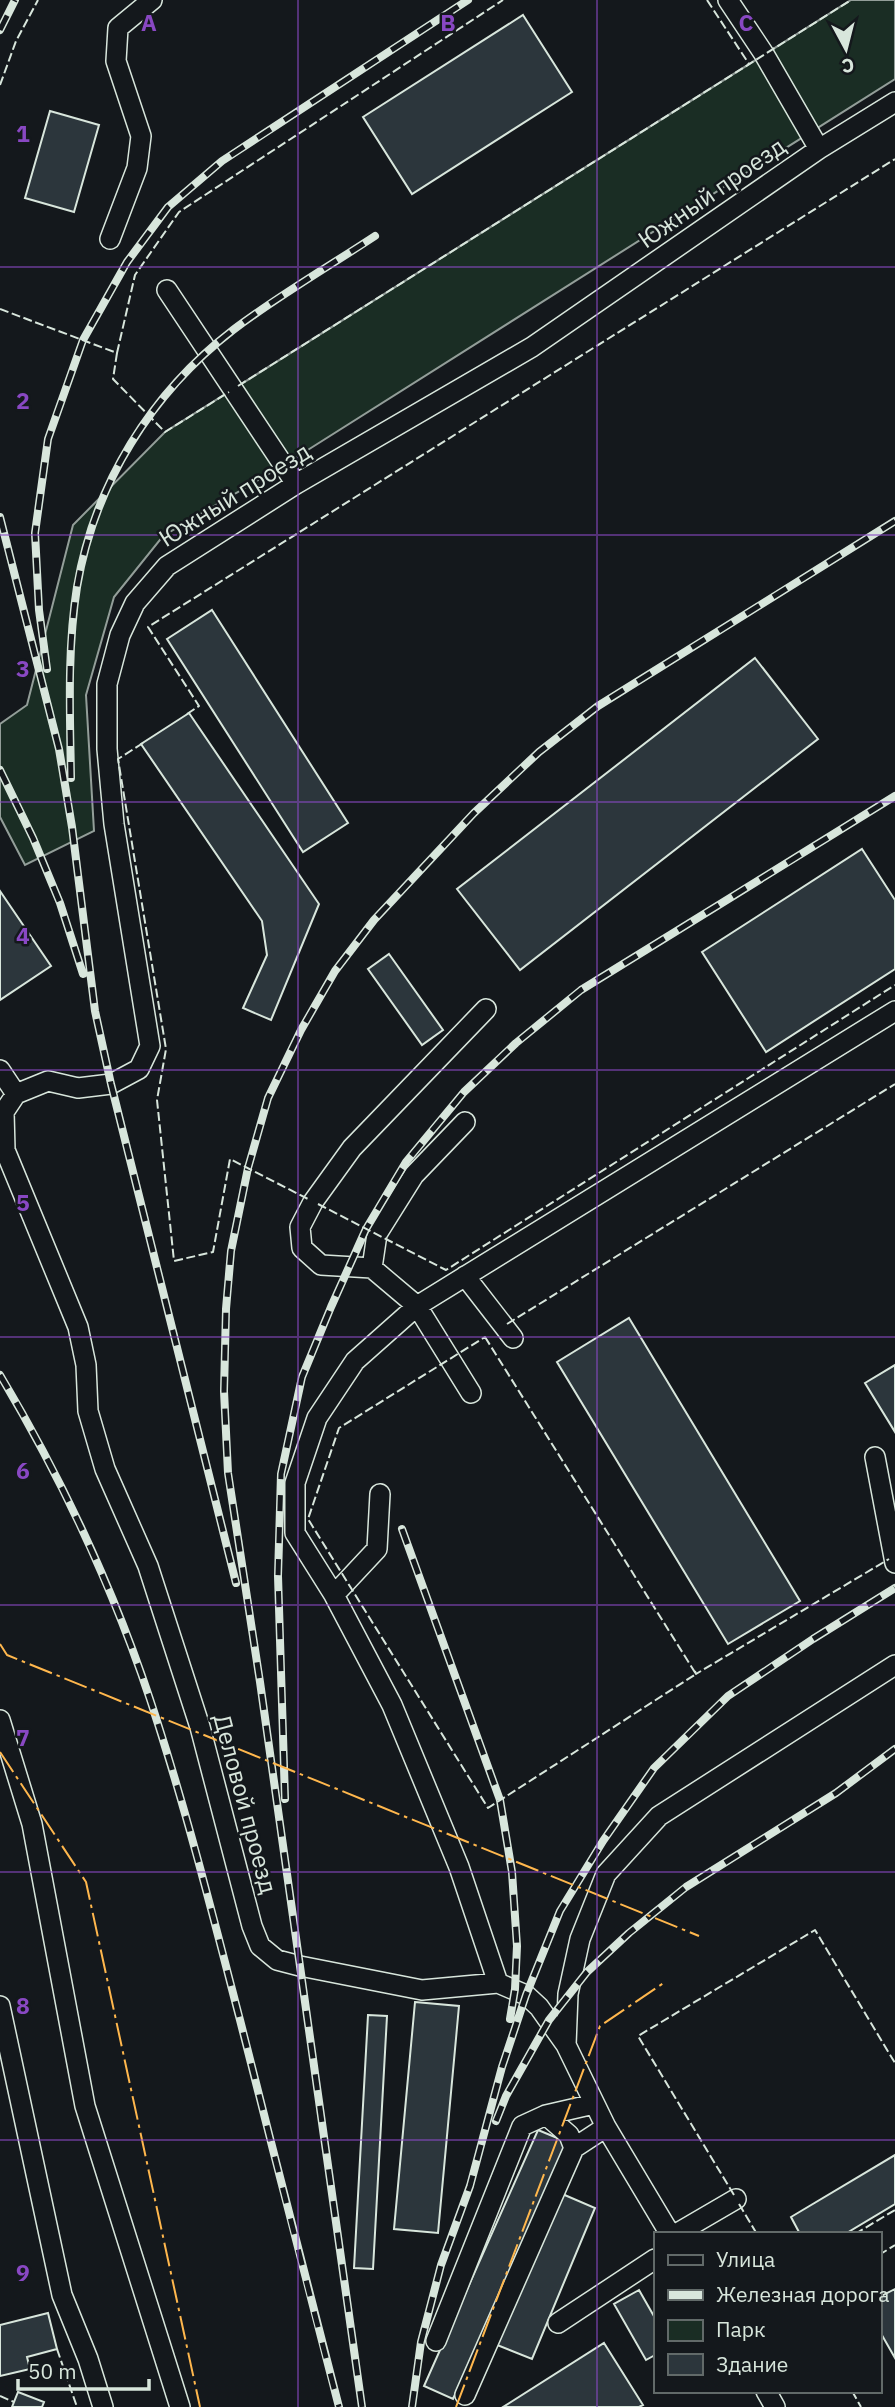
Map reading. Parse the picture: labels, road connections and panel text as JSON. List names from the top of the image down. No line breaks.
{"streets":{"street":["Южный проезд","Деловой проезд"]},"crossings":[["Южный проезд","Деловой проезд"]],"legend":["Улица","Железная дорога","Парк","Здание"],"scale_bar":"50 m","north":"bottom","grid":{"columns":["A","B","C"],"rows":["1","2","3","4","5","6","7","8","9"]}}
